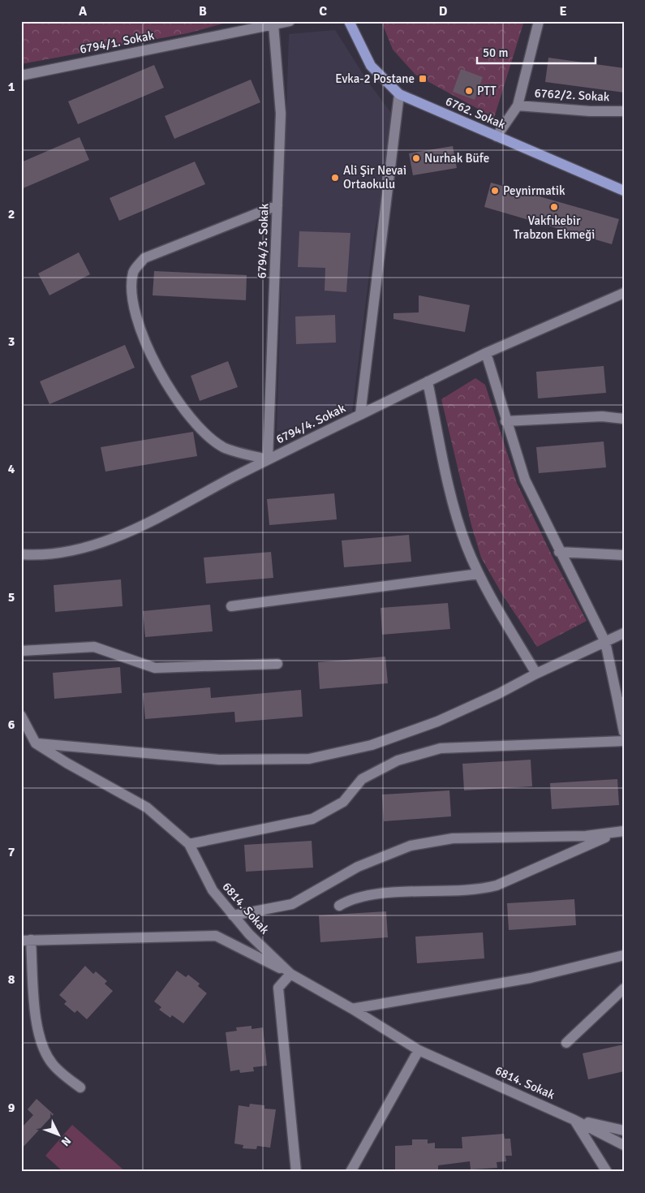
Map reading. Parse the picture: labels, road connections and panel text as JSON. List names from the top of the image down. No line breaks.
{"streets":{"main road":["6762. Sokak"],"street":["6794/1. Sokak","6762/2. Sokak","6794/3. Sokak","6794/4. Sokak","6814. Sokak"]},"crossings":[["6794/1. Sokak","6794/3. Sokak"],["6762. Sokak","6794/4. Sokak"],["6794/3. Sokak","6794/4. Sokak"]],"places":{"transit":["Evka-2 Postane"],"other":["PTT","Nurhak Büfe","Ali Şir Nevai Ortaokulu","Peynirmatik","Vakfıkebir Trabzon Ekmeği"]},"scale_bar":"50 m","north":"bottom right","grid":{"columns":["A","B","C","D","E"],"rows":["1","2","3","4","5","6","7","8","9"]}}
